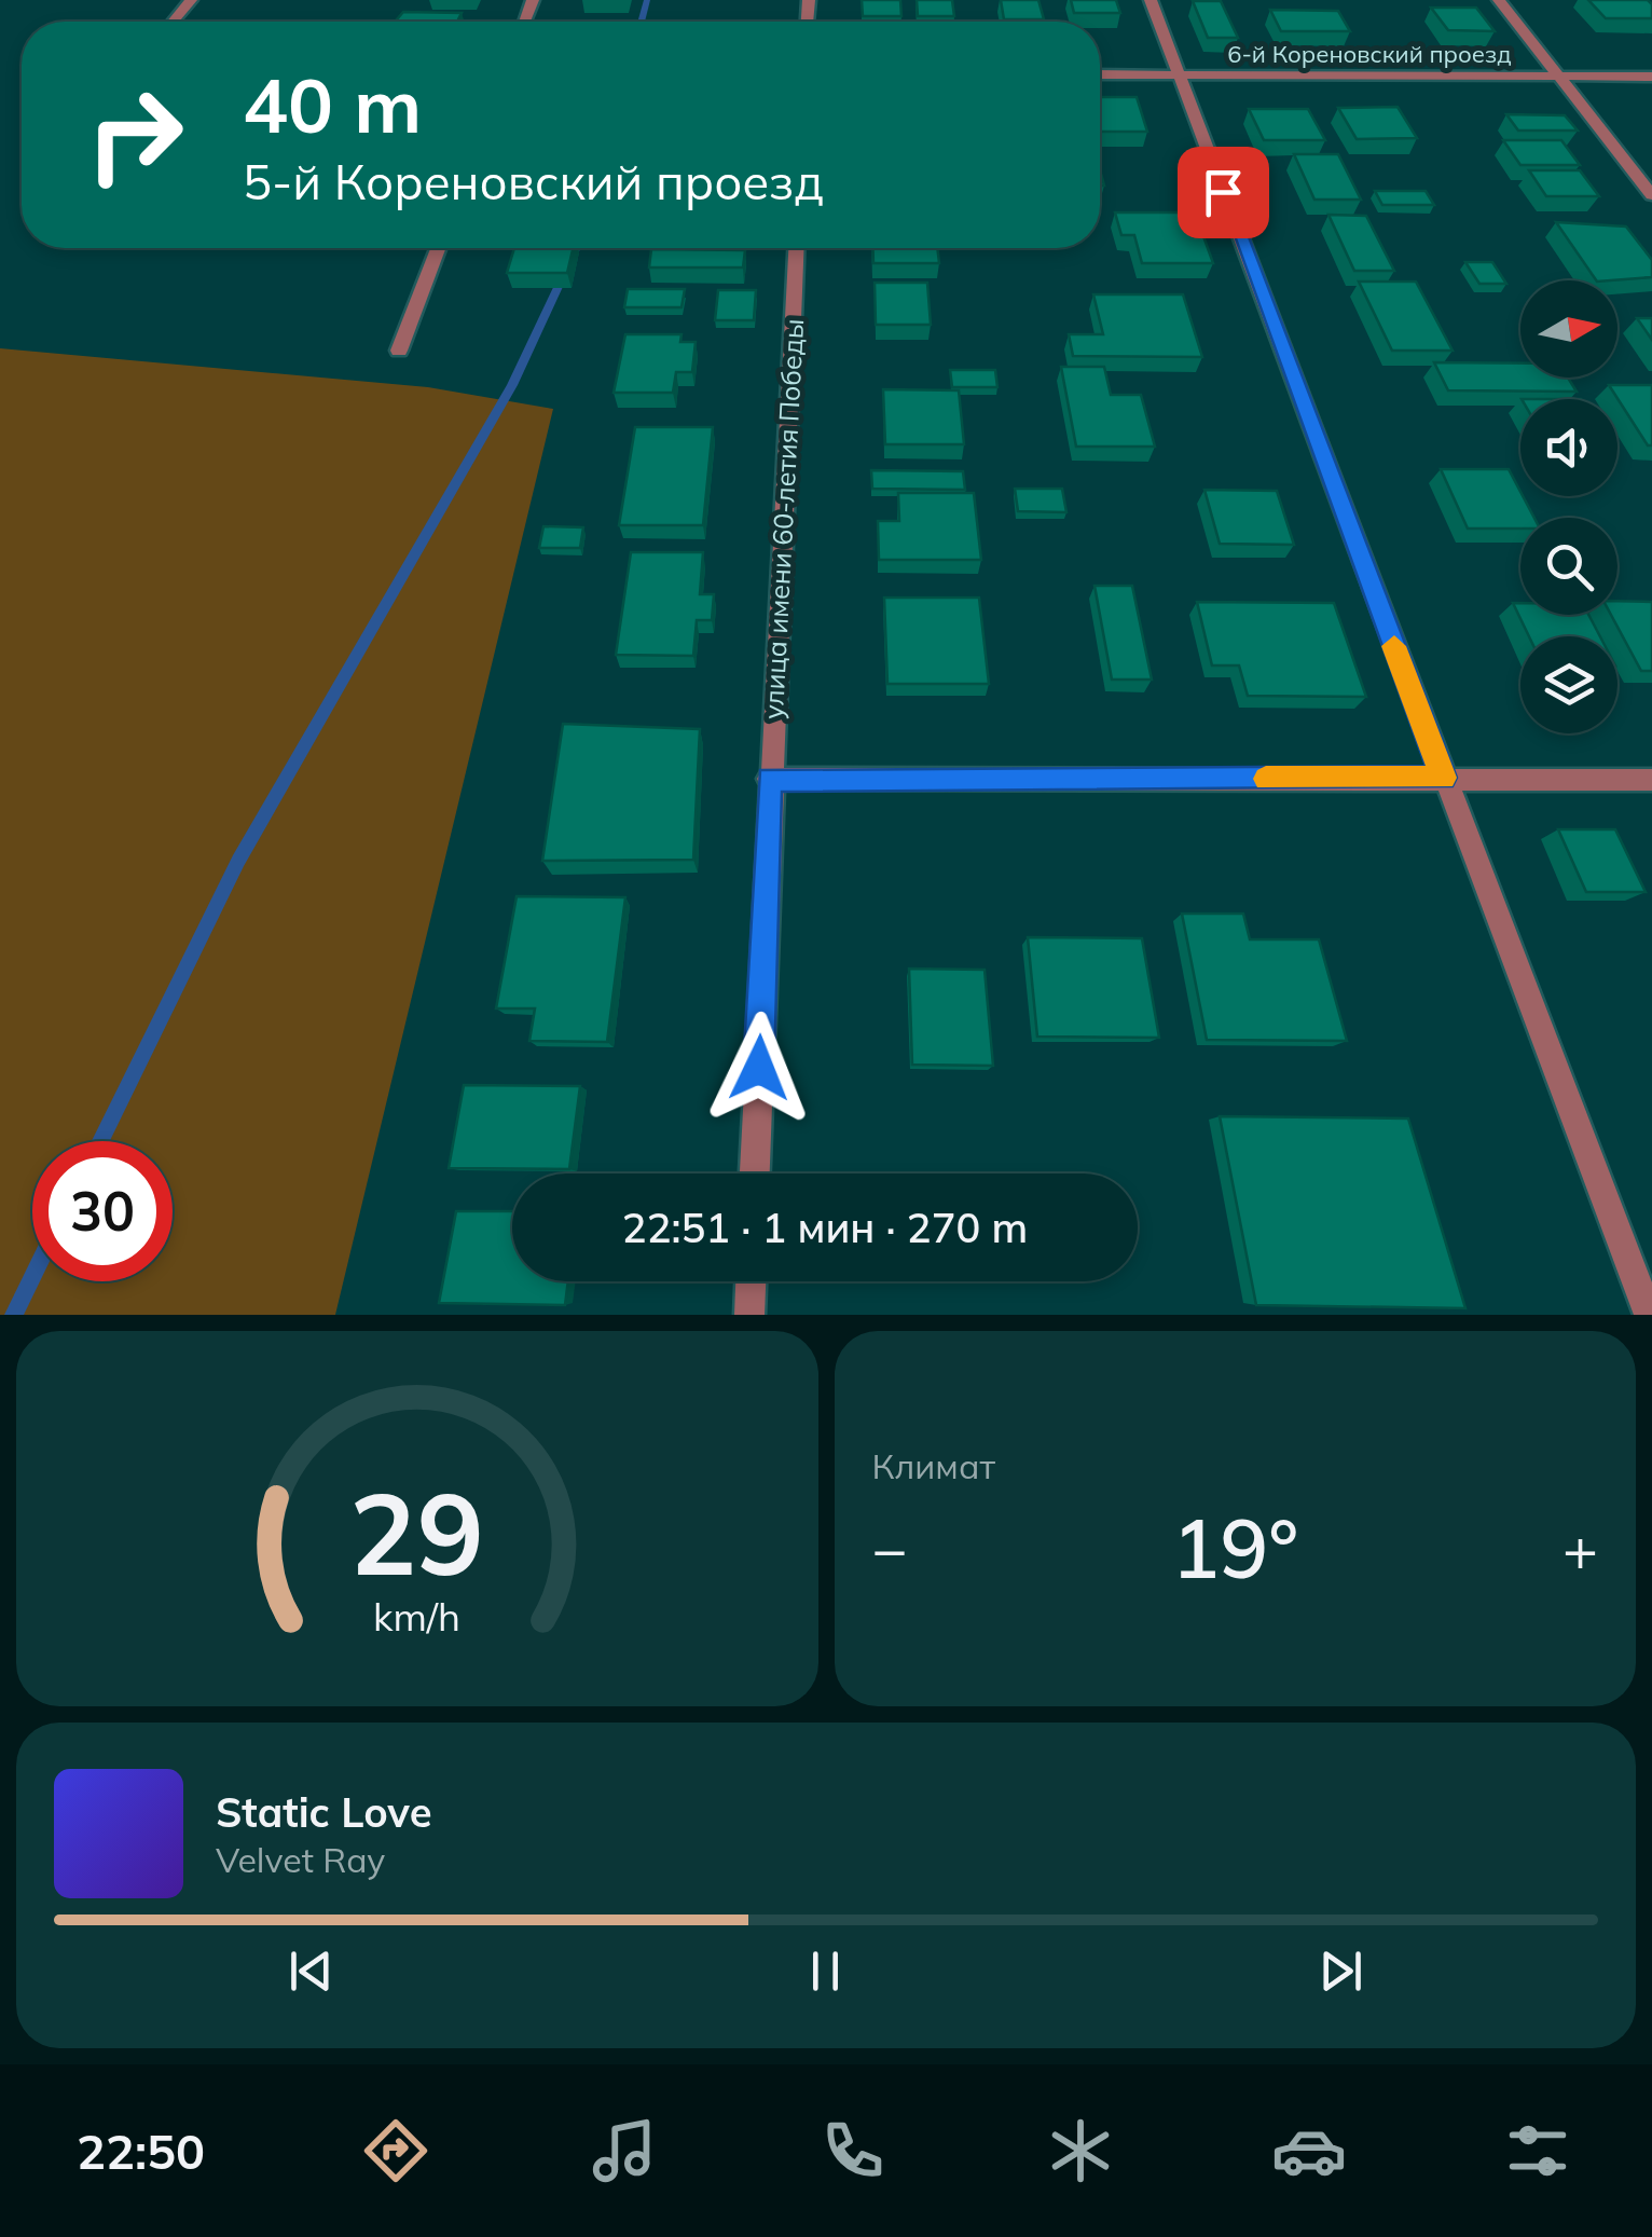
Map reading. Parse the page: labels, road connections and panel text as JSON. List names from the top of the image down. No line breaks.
{"streets":{"street":["6-й Кореновский проезд","улица имени 60-летия Победы"]},"north":"right","page":{"turn":["40 m","5-й Кореновский проезд"],"limit":"30","trip":"22:51 · 1 мин · 270 m","tile":"Климат","heat":["−","19°","+"],"song":["Static Love","Velvet Ray"],"tabs":"22:50","gauge":["29","km/h"]}}
